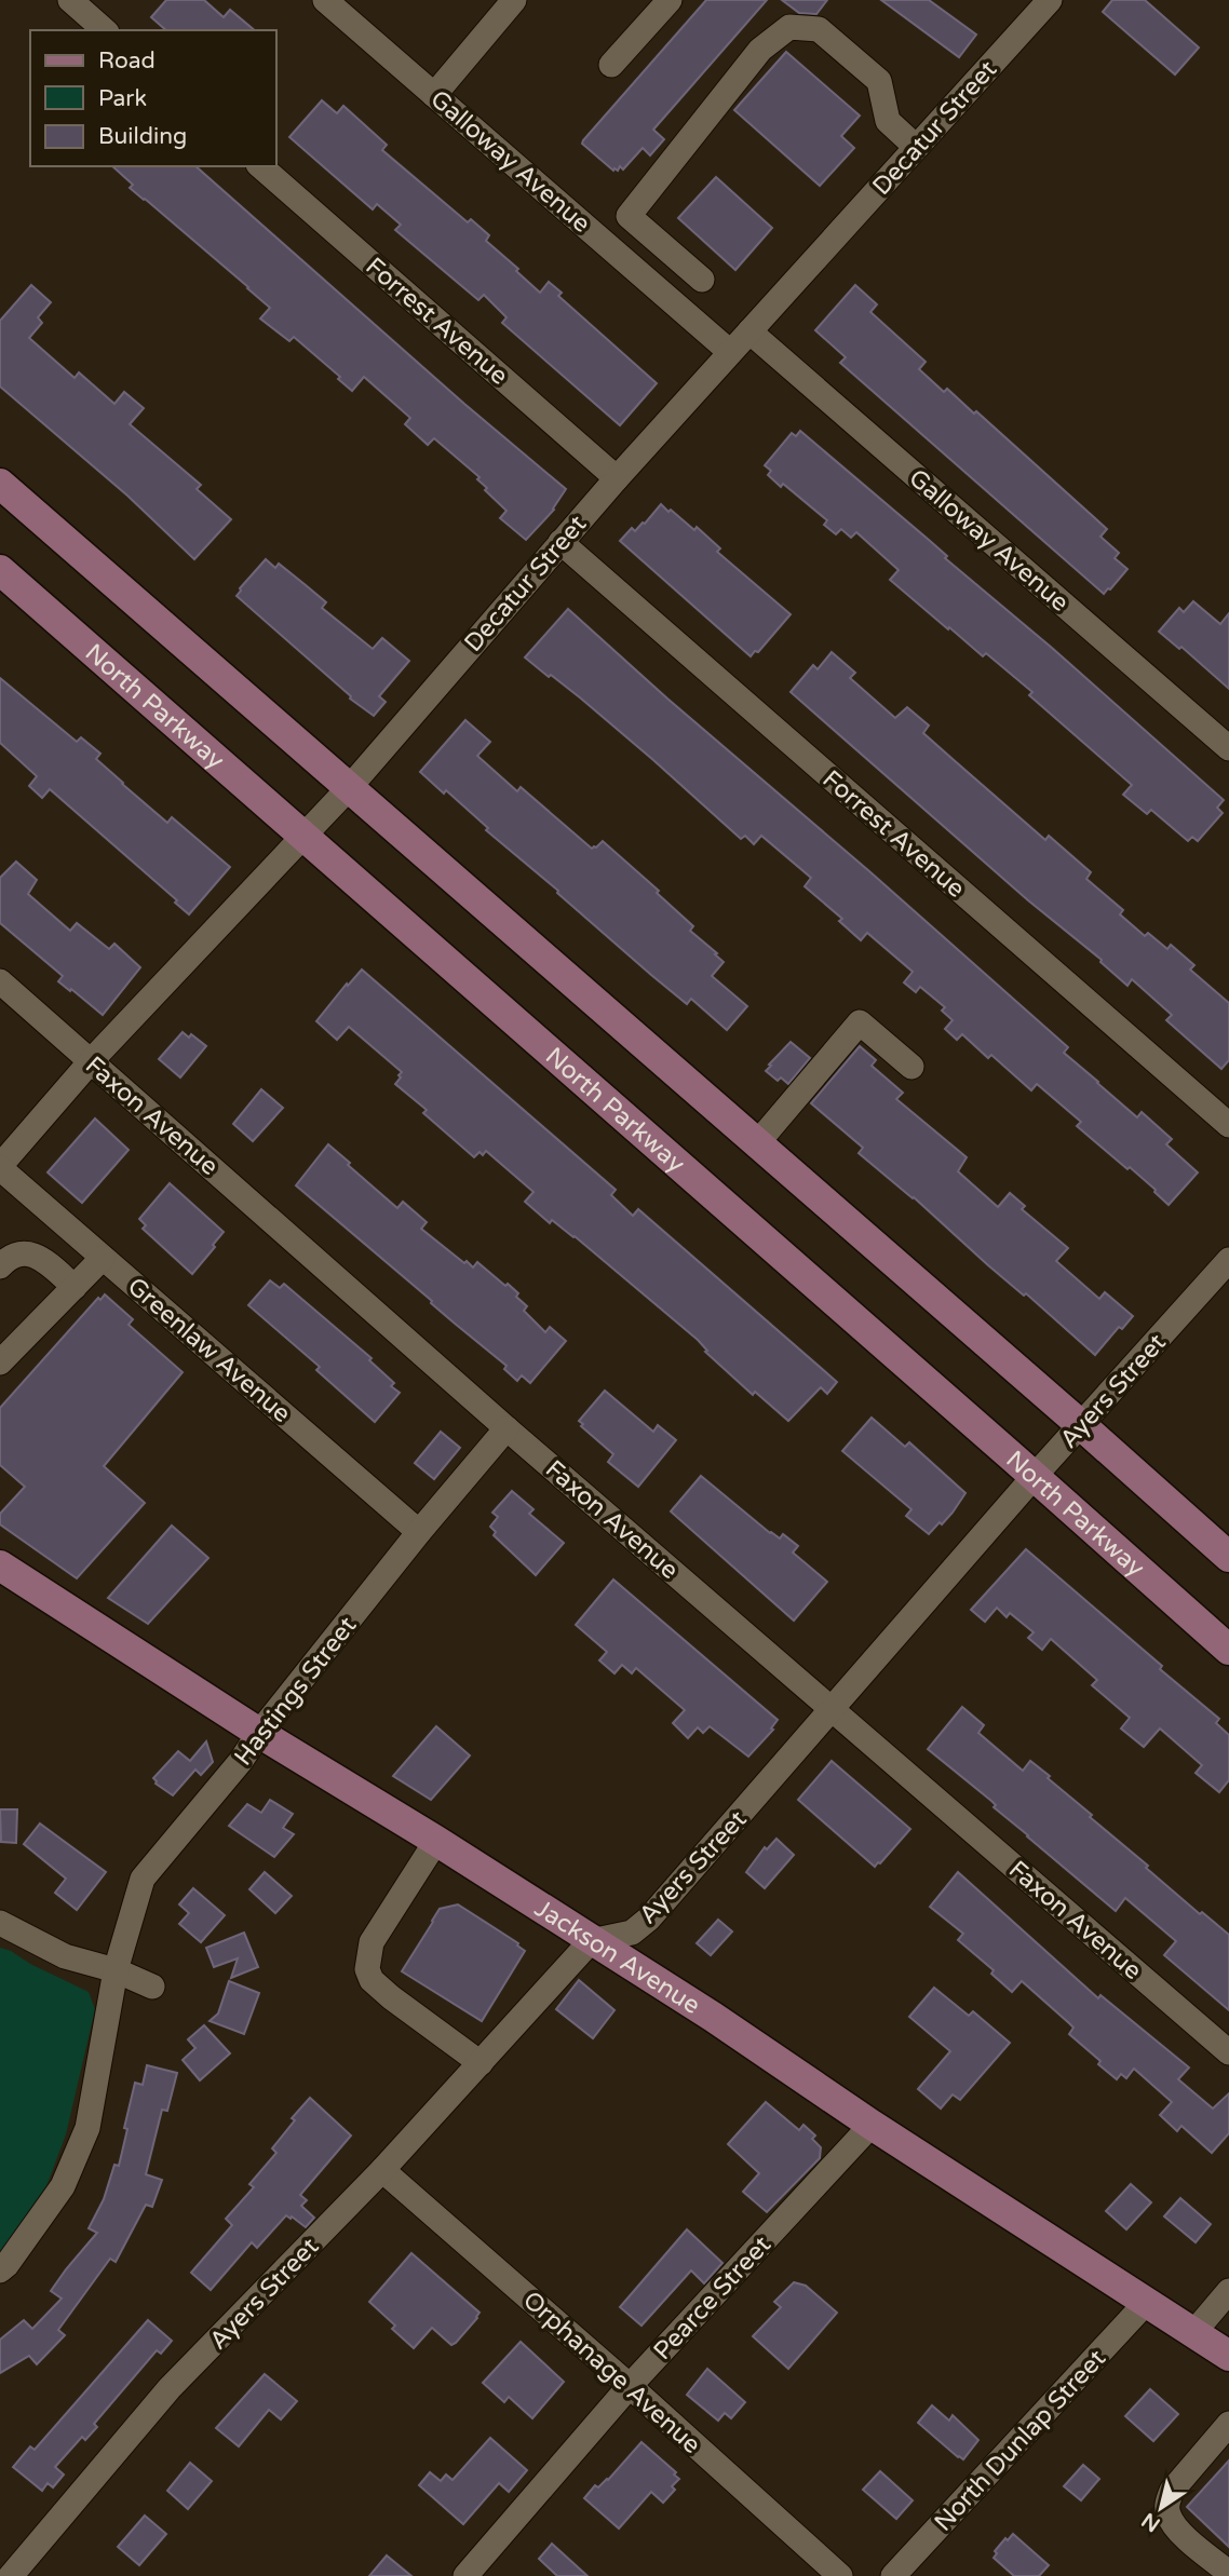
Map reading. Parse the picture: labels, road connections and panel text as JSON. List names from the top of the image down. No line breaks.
{"streets":{"main road":["North Parkway","Jackson Avenue"],"street":["Decatur Street","Galloway Avenue","Forrest Avenue","Faxon Avenue","Greenlaw Avenue","Ayers Street","Hastings Street","Pearce Street","Orphanage Avenue","North Dunlap Street"]},"crossings":[["Decatur Street","Galloway Avenue"],["Decatur Street","Forrest Avenue"],["Decatur Street","North Parkway"],["Decatur Street","Faxon Avenue"],["Decatur Street","Greenlaw Avenue"],["North Parkway","Ayers Street"],["Faxon Avenue","Ayers Street"],["Faxon Avenue","Hastings Street"],["Greenlaw Avenue","Hastings Street"],["Ayers Street","Jackson Avenue"],["Ayers Street","Orphanage Avenue"],["Hastings Street","Jackson Avenue"],["Jackson Avenue","Pearce Street"],["Jackson Avenue","North Dunlap Street"],["Pearce Street","Orphanage Avenue"]],"legend":["Road","Park","Building"],"north":"bottom left"}
